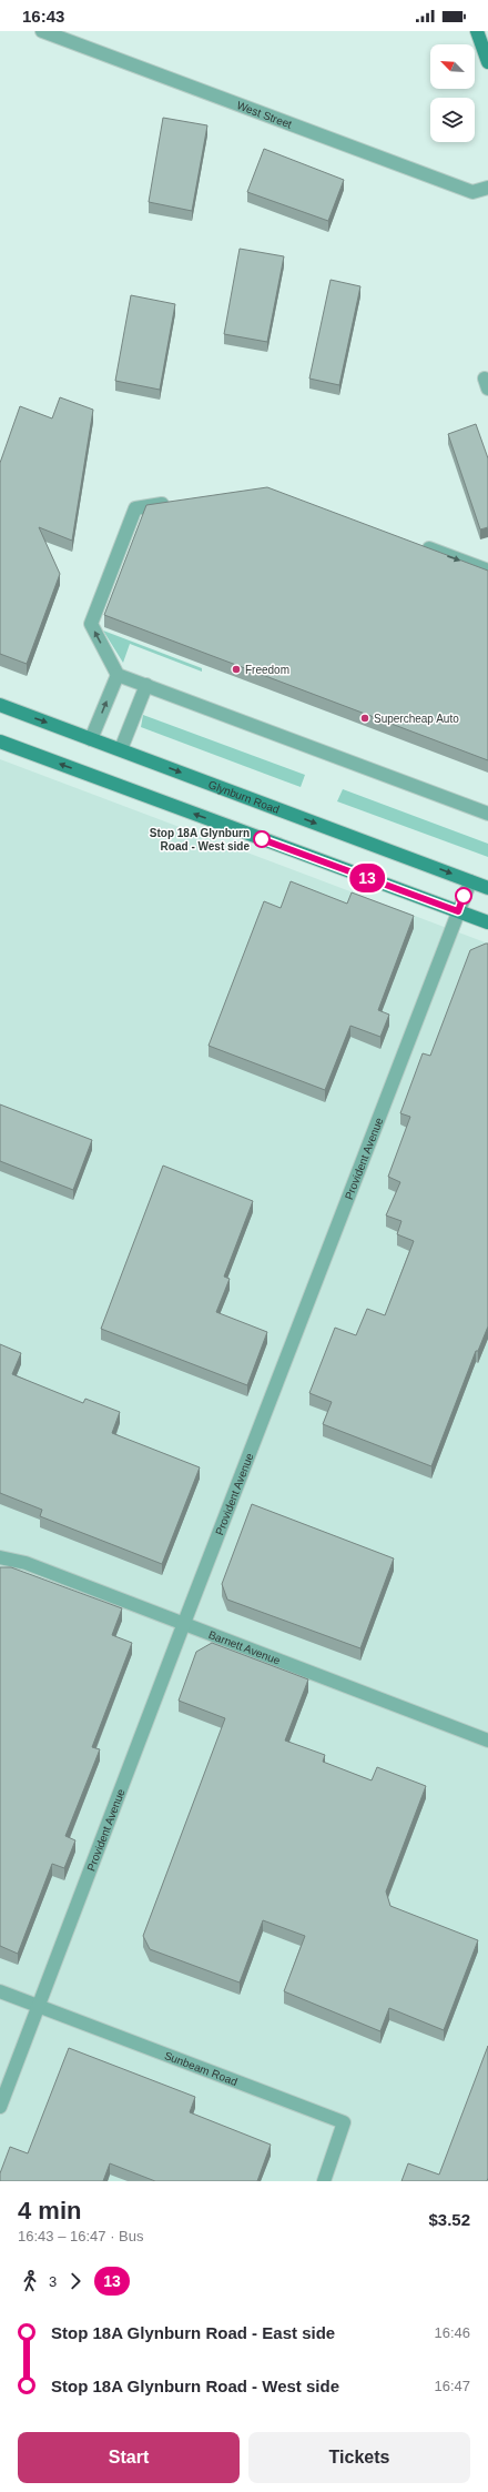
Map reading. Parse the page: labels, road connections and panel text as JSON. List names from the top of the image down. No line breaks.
{"streets":{"main road":["Glynburn Road"],"street":["West Street","Provident Avenue","Barnett Avenue","Sunbeam Road"]},"crossings":[["Glynburn Road","Provident Avenue"],["Provident Avenue","Barnett Avenue"],["Provident Avenue","Sunbeam Road"]],"places":["Freedom","Supercheap Auto","Stop 18A Glynburn Road - West side"],"lines":["bus line 13"],"north":"top left","page":{"status":"16:43","on_map":"13","heading":["4 min","16:43 – 16:47 · Bus","$3.52"],"legs":["3","13"],"list":[{"name":"Stop 18A Glynburn Road - East side","value":"16:46"},{"name":"Stop 18A Glynburn Road - West side","value":"16:47"}],"buttons":["Start","Tickets"]}}
